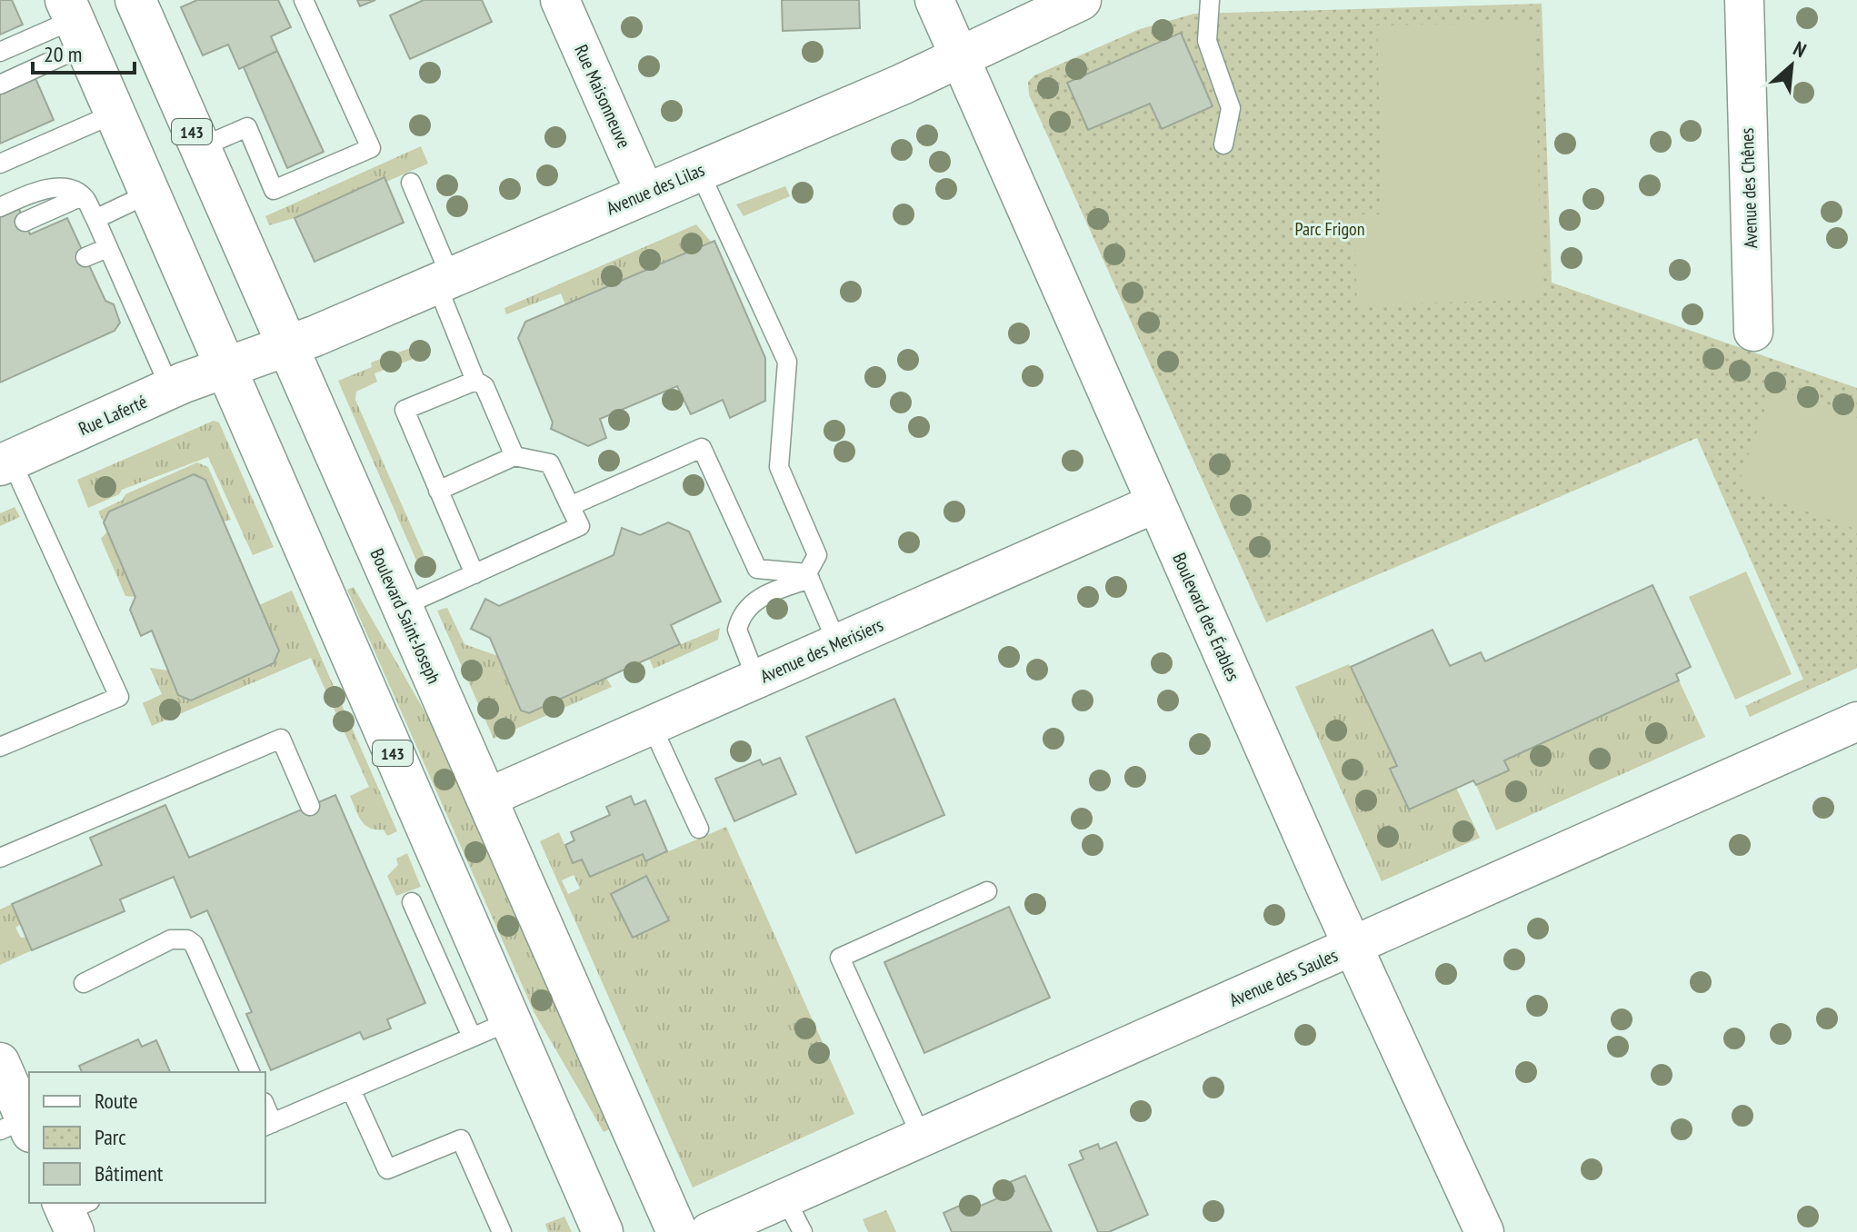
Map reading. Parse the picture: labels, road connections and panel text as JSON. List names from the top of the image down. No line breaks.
{"streets":{"main road":["143","Avenue des Lilas","Rue Laferté","Boulevard Saint-Joseph"],"street":["Rue Maisonneuve","Avenue des Chênes","Boulevard des Érables","Avenue des Merisiers","Avenue des Saules"]},"crossings":[["Rue Maisonneuve","Avenue des Lilas"],["143","Avenue des Lilas"],["143","Rue Laferté"],["Avenue des Lilas","Rue Laferté"],["Avenue des Lilas","Boulevard Saint-Joseph"],["Avenue des Lilas","Boulevard des Érables"],["Boulevard Saint-Joseph","Avenue des Merisiers"],["Boulevard des Érables","Avenue des Merisiers"],["Boulevard des Érables","Avenue des Saules"]],"parks":["Parc Frigon"],"legend":["Route","Parc","Bâtiment"],"scale_bar":"20 m","north":"top right"}
